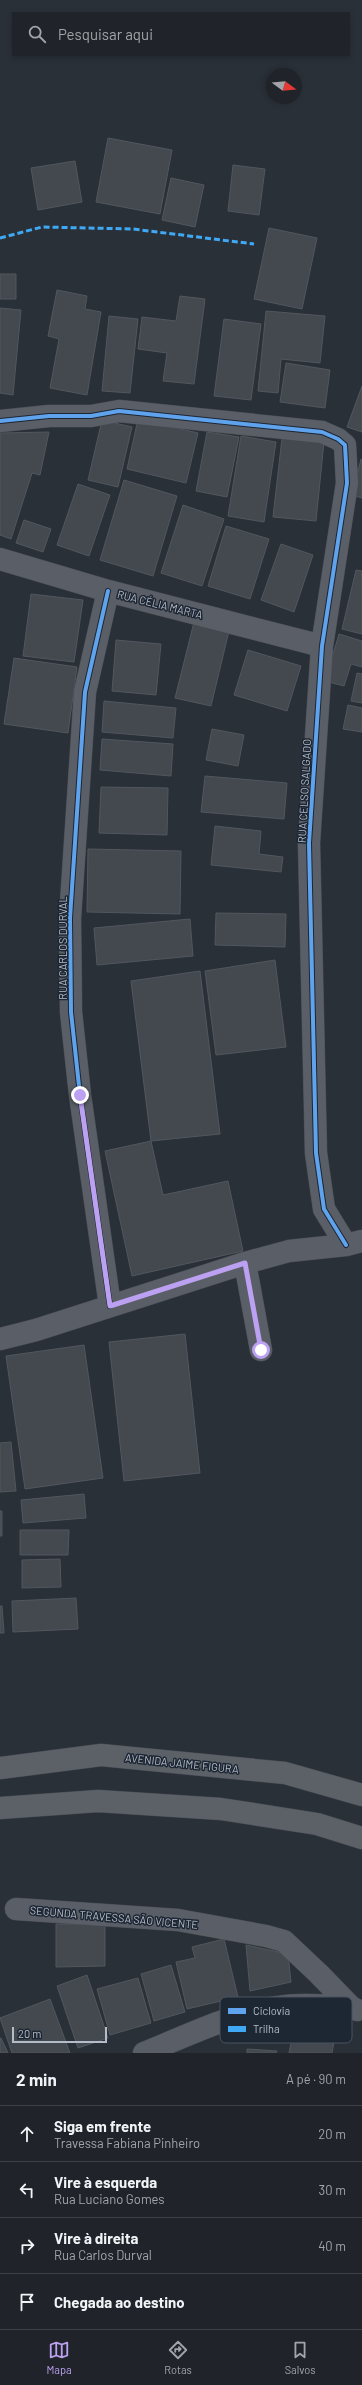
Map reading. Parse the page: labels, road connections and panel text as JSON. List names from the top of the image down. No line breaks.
{"streets":{"main road":["AVENIDA JAIME FIGURA"],"street":["RUA CÉLIA MARTA","RUA CELSO SALGADO","RUA CARLOS DURVAL","SEGUNDA TRAVESSA SÃO VICENTE"]},"crossings":[["RUA CÉLIA MARTA","RUA CELSO SALGADO"],["RUA CÉLIA MARTA","RUA CARLOS DURVAL"]],"legend":["Ciclovia","Trilha"],"scale_bar":"20 m","north":"right","page":{"search":"Pesquisar aqui","scale":"20 m","heading":["2 min","A pé · 90 m"],"list":[["Siga em frente","Travessa Fabiana Pinheiro","20 m"],["Vire à esquerda","Rua Luciano Gomes","30 m"],["Vire à direita","Rua Carlos Durval","40 m"],"Chegada ao destino"],"nav":["Mapa","Rotas","Salvos"]}}
